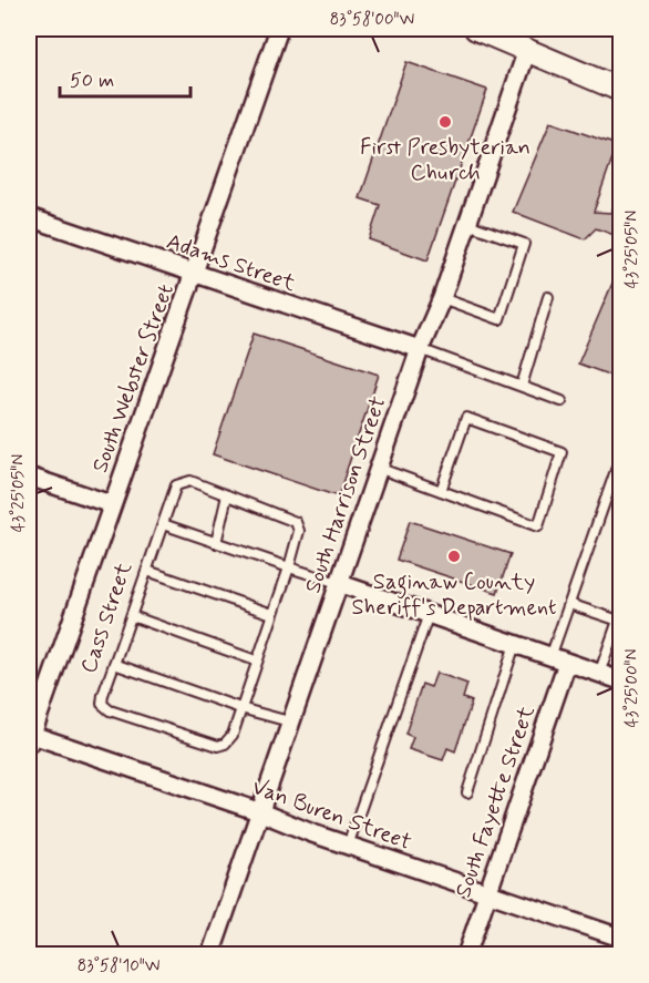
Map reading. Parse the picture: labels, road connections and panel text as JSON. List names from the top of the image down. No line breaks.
{"streets":{"street":["Adams Street","South Webster Street","South Harrison Street","South Fayette Street","Van Buren Street"],"lane":["Cass Street"]},"crossings":[["Adams Street","South Webster Street"],["Adams Street","South Harrison Street"],["South Webster Street","Van Buren Street"],["South Harrison Street","Van Buren Street"],["South Fayette Street","Van Buren Street"]],"places":["First Presbyterian Church","Saginaw County Sheriff's Department"],"scale_bar":"50 m","coordinates":["83°58'00\"W","43°25'05\"N","43°25'00\"N","83°58'10\"W"]}
